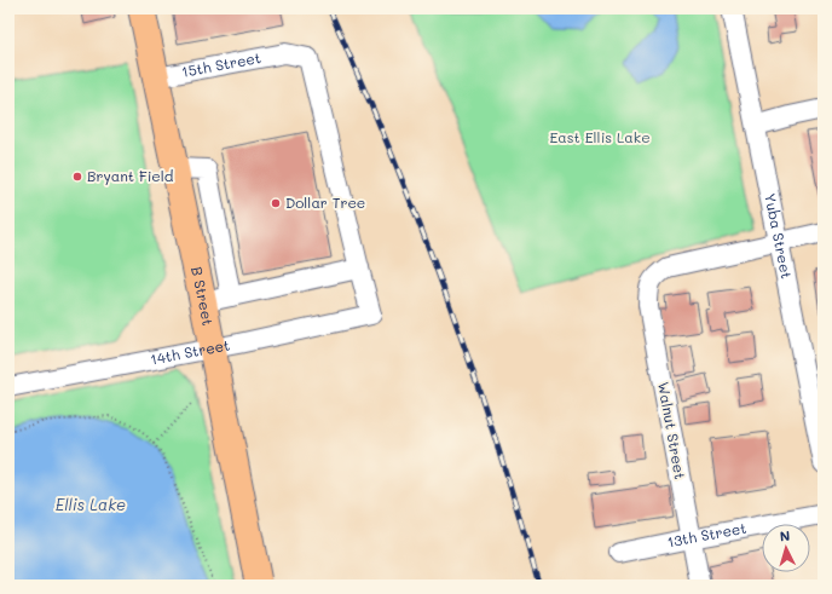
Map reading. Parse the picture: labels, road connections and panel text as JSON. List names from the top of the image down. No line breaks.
{"streets":{"highway":["B Street"],"street":["15th Street","Yuba Street","14th Street","Walnut Street","13th Street"]},"crossings":[["15th Street","B Street"],["15th Street","14th Street"],["Yuba Street","Walnut Street"],["B Street","14th Street"],["Walnut Street","13th Street"]],"water":["Ellis Lake"],"parks":["East Ellis Lake"],"places":["Bryant Field","Dollar Tree"],"north":"top"}
